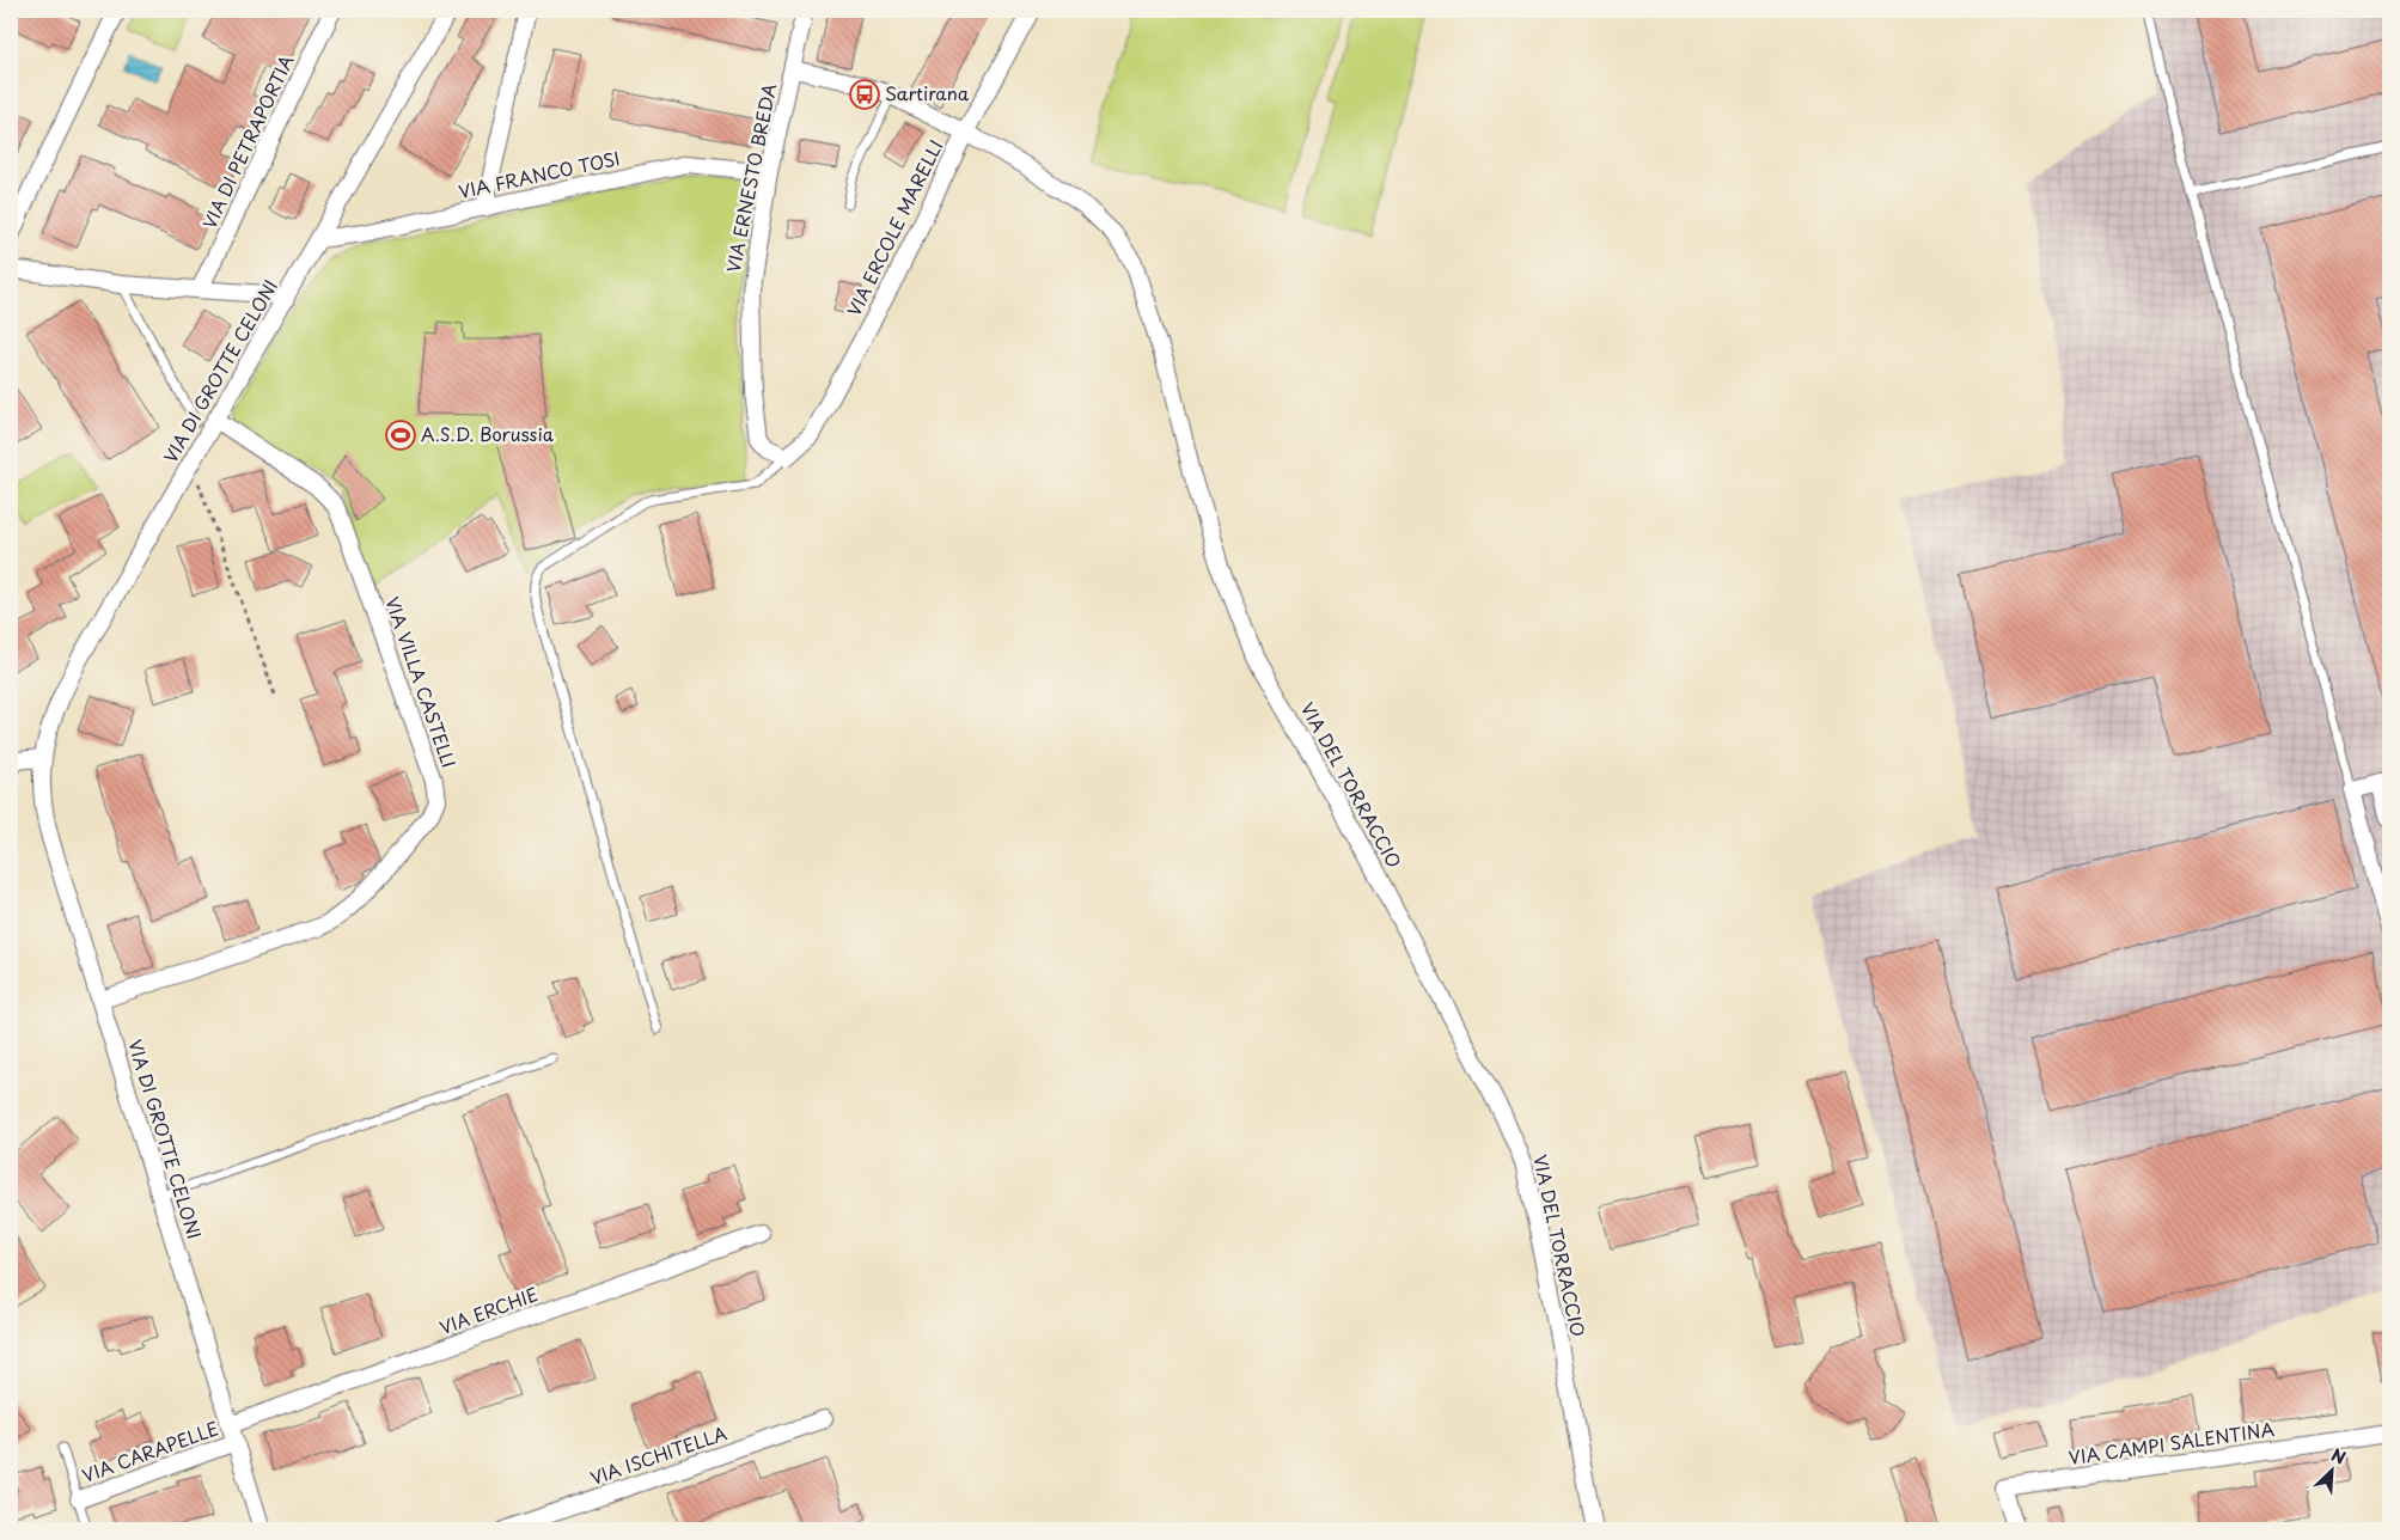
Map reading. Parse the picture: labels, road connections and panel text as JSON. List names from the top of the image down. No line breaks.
{"streets":{"street":["VIA DI PETRAPORTIA","VIA FRANCO TOSI","VIA ERNESTO BREDA","VIA ERCOLE MARELLI","VIA DI GROTTE CELONI","VIA VILLA CASTELLI","VIA DEL TORRACCIO","VIA ERCHIE","VIA CAMPI SALENTINA","VIA CARAPELLE","VIA ISCHITELLA"]},"crossings":[["VIA FRANCO TOSI","VIA ERNESTO BREDA"],["VIA FRANCO TOSI","VIA DI GROTTE CELONI"],["VIA ERNESTO BREDA","VIA ERCOLE MARELLI"],["VIA ERNESTO BREDA","VIA DEL TORRACCIO"],["VIA ERCOLE MARELLI","VIA DEL TORRACCIO"],["VIA DI GROTTE CELONI","VIA VILLA CASTELLI"],["VIA DI GROTTE CELONI","VIA ERCHIE"],["VIA DI GROTTE CELONI","VIA CARAPELLE"]],"places":{"bus stop":["Sartirana"],"sports":["A.S.D. Borussia"]},"north":"top right"}
